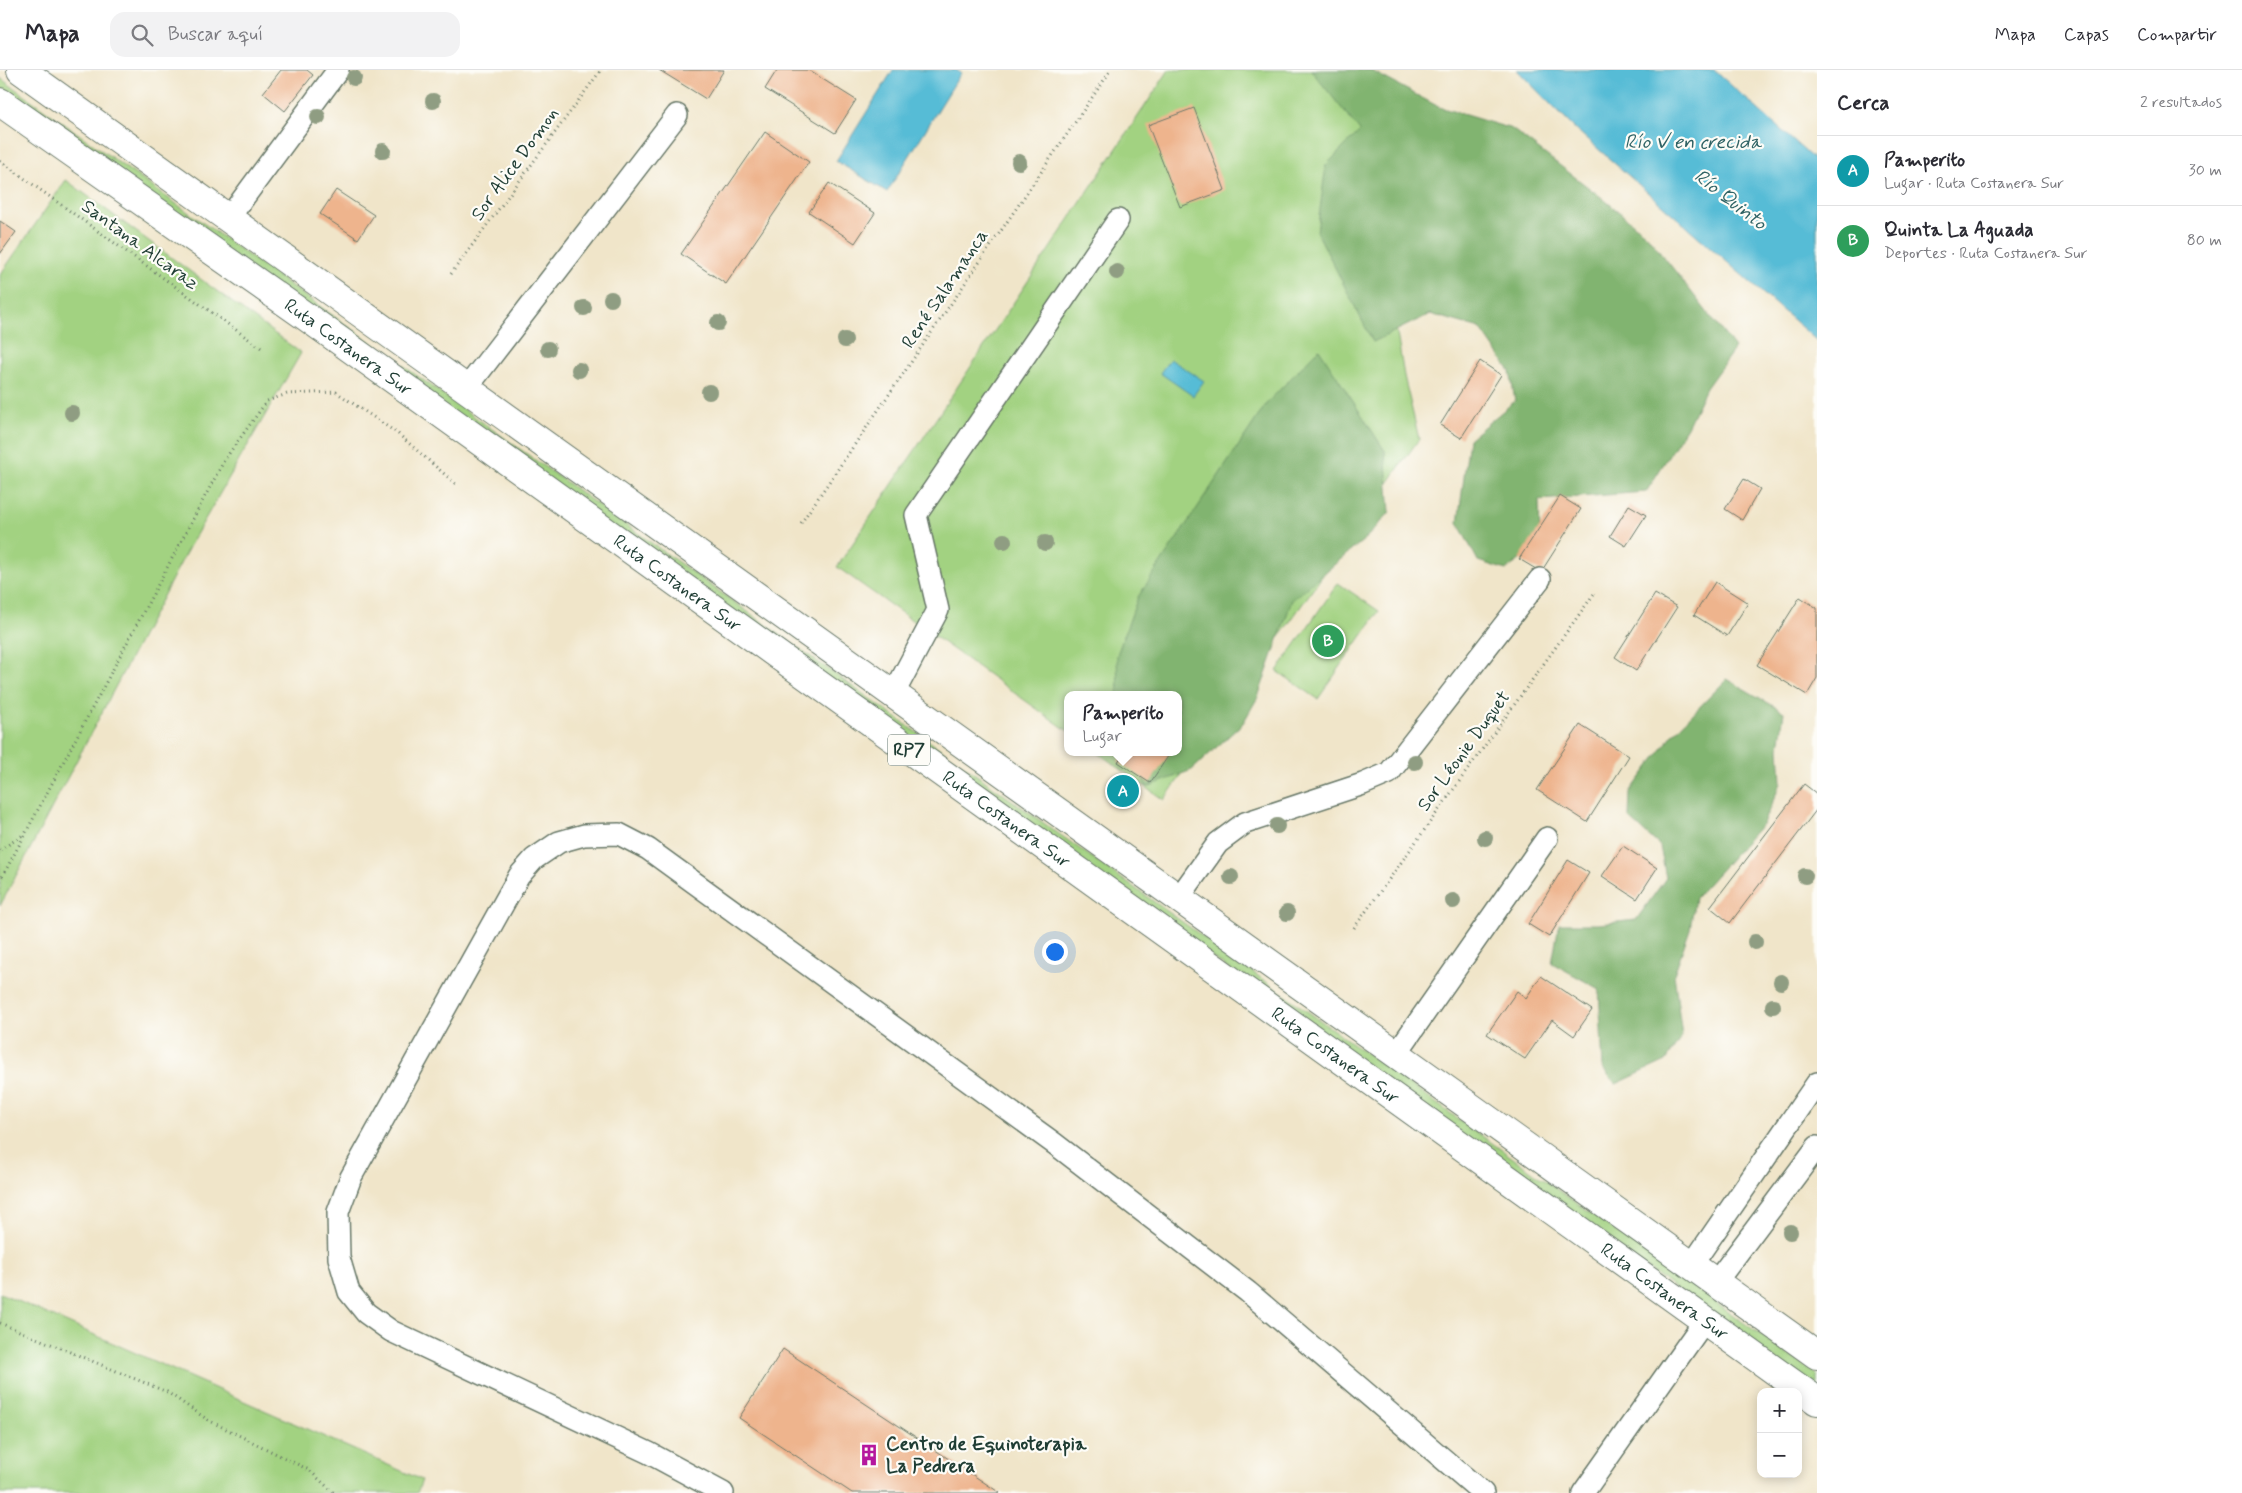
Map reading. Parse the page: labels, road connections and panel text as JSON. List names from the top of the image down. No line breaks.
{"streets":{"main road":["Ruta Costanera Sur","RP7"],"path":["Sor Alice Domon","Santana Alcaraz","René Salamanca","Sor Léonie Duquet"]},"water":["Río V en crecida","Río Quinto"],"places":{"building":["Centro de Equinoterapia La Pedrera"]},"page":{"header":"Mapa","search":"Buscar aquí","nav":["Mapa","Capas","Compartir"],"heading":["Cerca","2 resultados"],"list":[{"mark":"A","name":"Pamperito","note":"Lugar · Ruta Costanera Sur","value":"30 m"},{"mark":"B","name":"Quinta La Aguada","note":"Deportes · Ruta Costanera Sur","value":"80 m"}],"pins":["B","A"],"popup":["Pamperito","Lugar"],"map_buttons":["+","−"]}}
